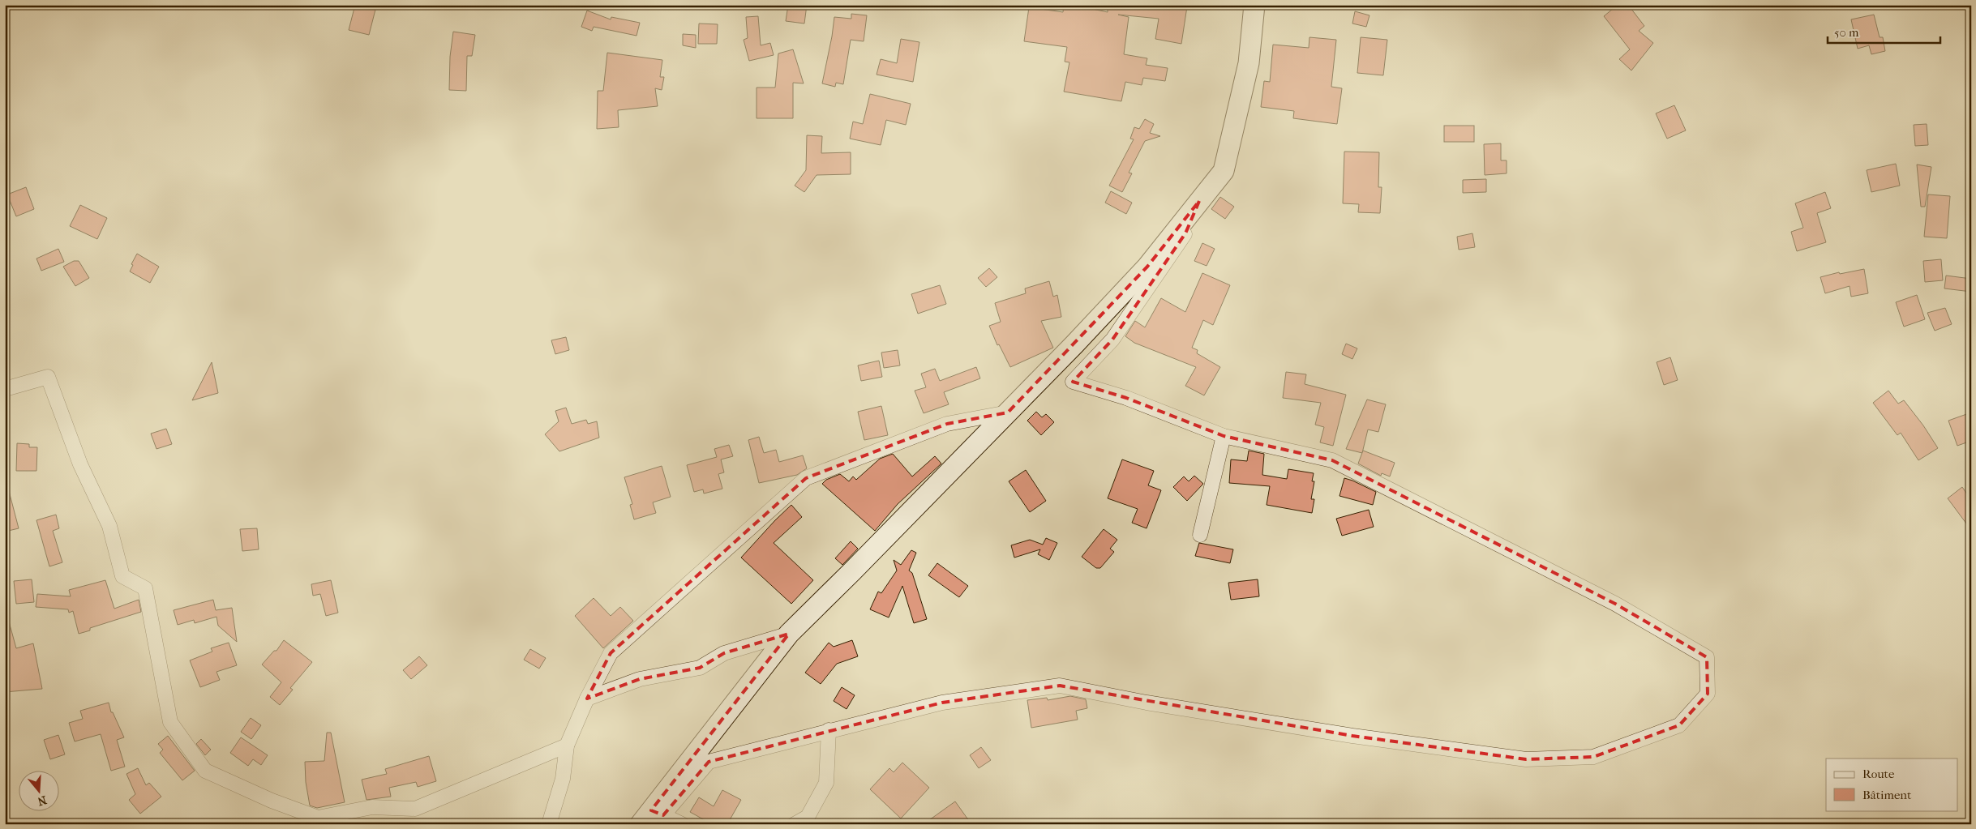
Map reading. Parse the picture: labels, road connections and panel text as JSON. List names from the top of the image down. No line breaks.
{"legend":["Route","Bâtiment"],"scale_bar":"50 m","north":"bottom"}
